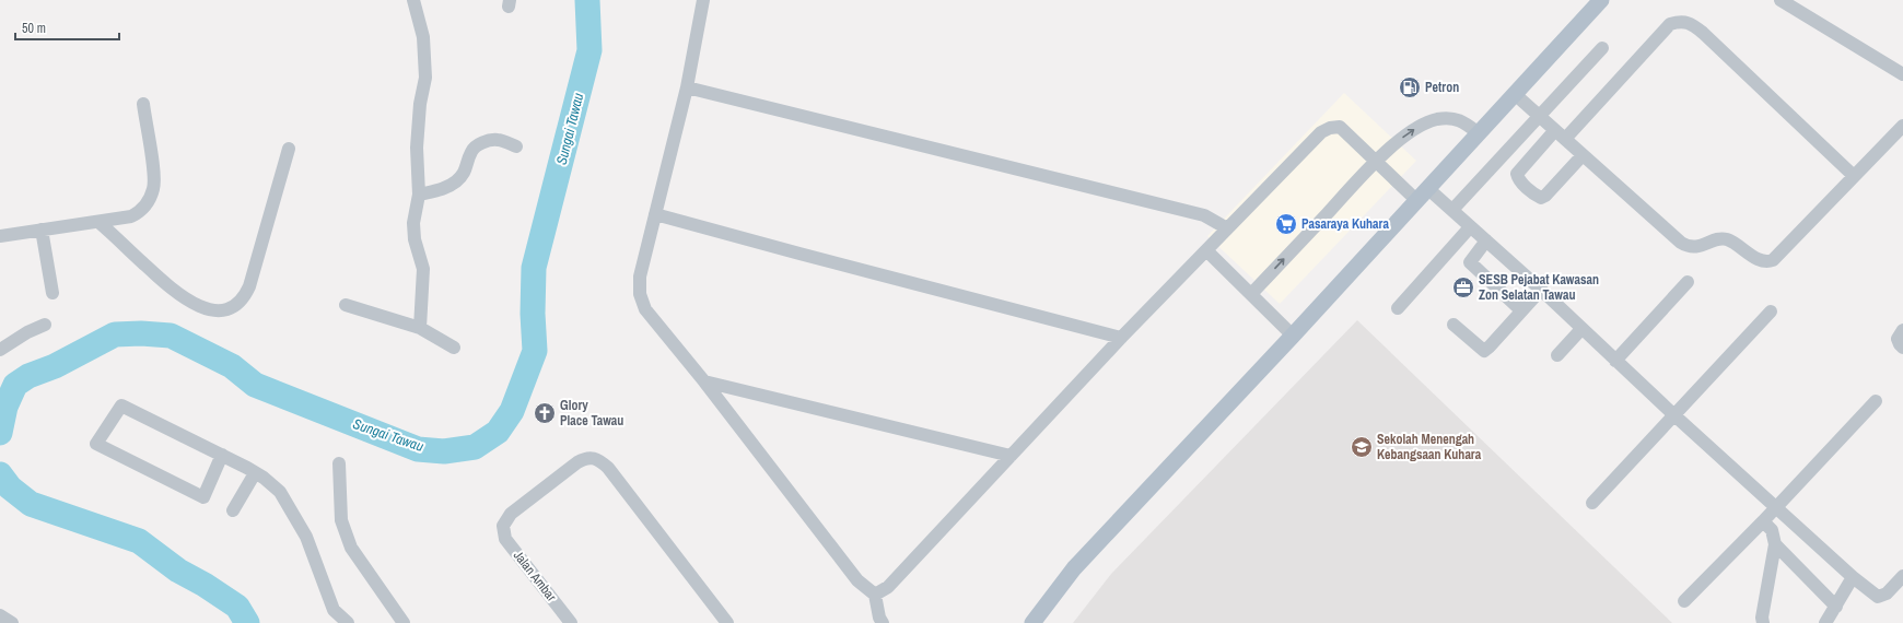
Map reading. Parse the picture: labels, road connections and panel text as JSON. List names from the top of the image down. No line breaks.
{"streets":{"street":["Jalan Ambar"]},"water":["Sungai Tawau"],"places":{"fuel station":["Petron"],"supermarket":["Pasaraya Kuhara"],"office":["SESB Pejabat Kawasan Zon Selatan Tawau"],"church":["Glory Place Tawau"],"school or university":["Sekolah Menengah Kebangsaan Kuhara"]},"scale_bar":"50 m"}
